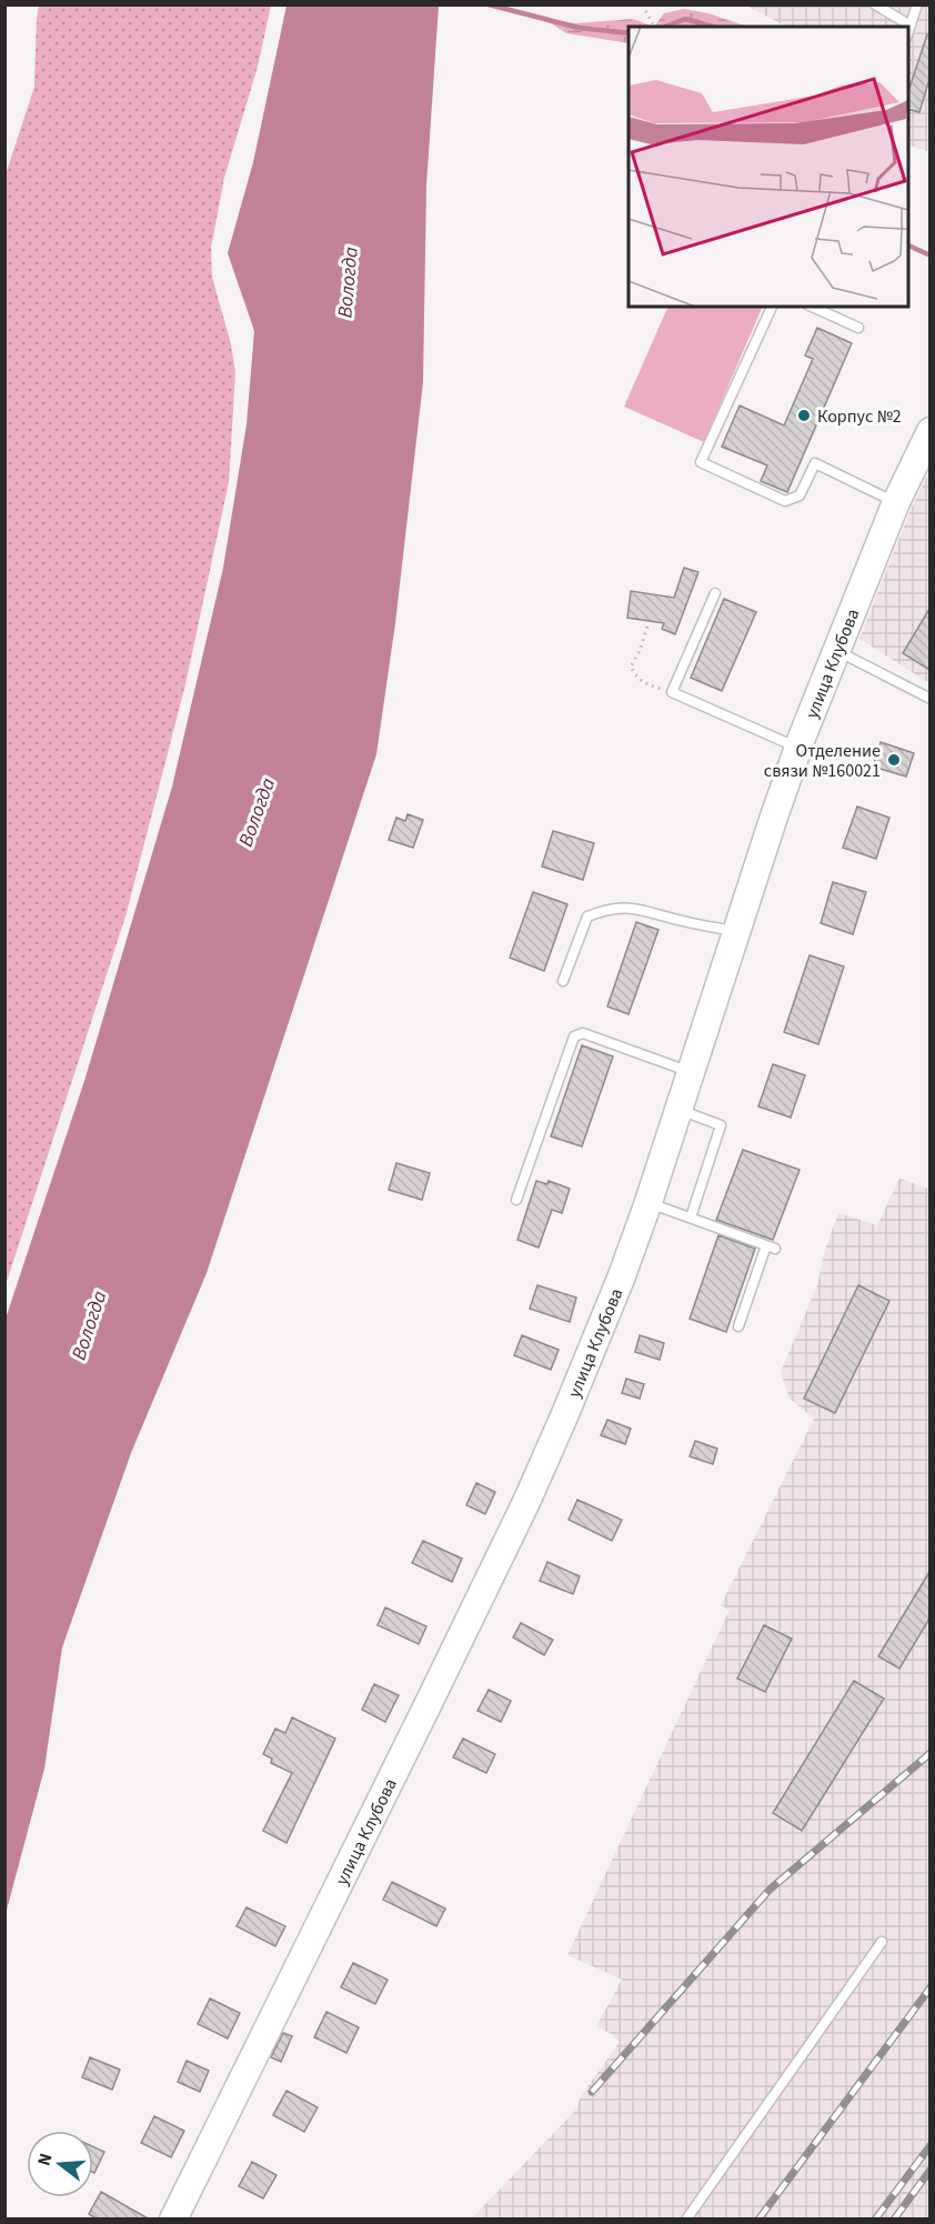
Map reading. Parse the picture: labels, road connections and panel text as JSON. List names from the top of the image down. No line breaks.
{"streets":{"main road":["улица Клубова"]},"water":["Вологда"],"places":["Корпус №2","Отделение связи №160021"],"north":"left"}
